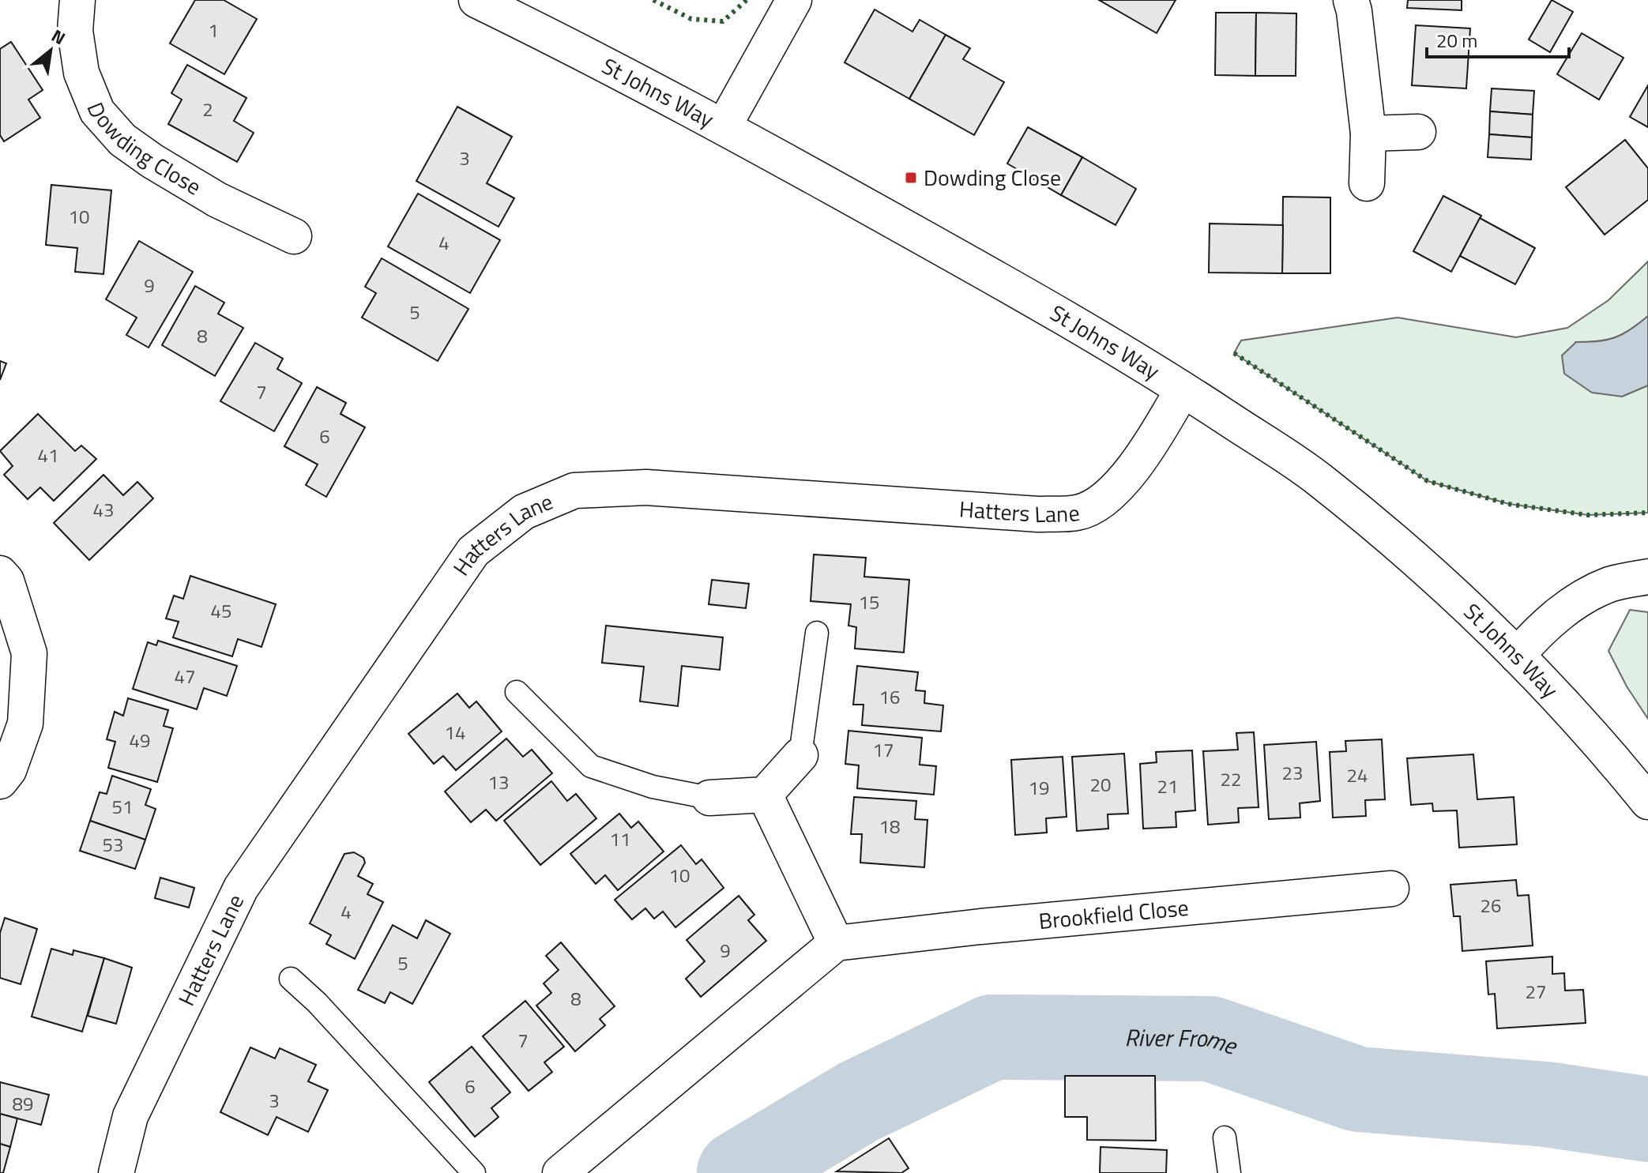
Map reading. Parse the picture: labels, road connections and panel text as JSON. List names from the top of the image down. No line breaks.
{"streets":{"street":["St Johns Way","Dowding Close","Hatters Lane","Brookfield Close"]},"crossings":[["St Johns Way","Hatters Lane"]],"water":["River Frome"],"places":{"transit":["Dowding Close"]},"house_numbers":["1","2","3","10","4","9","5","8","7","6","41","43","15","45","47","16","14","49","17","23","24","22","13","20","21","19","51","18","11","53","10","26","4","9","5","27","8","7","6","3","89"],"scale_bar":"20 m","north":"top right"}
